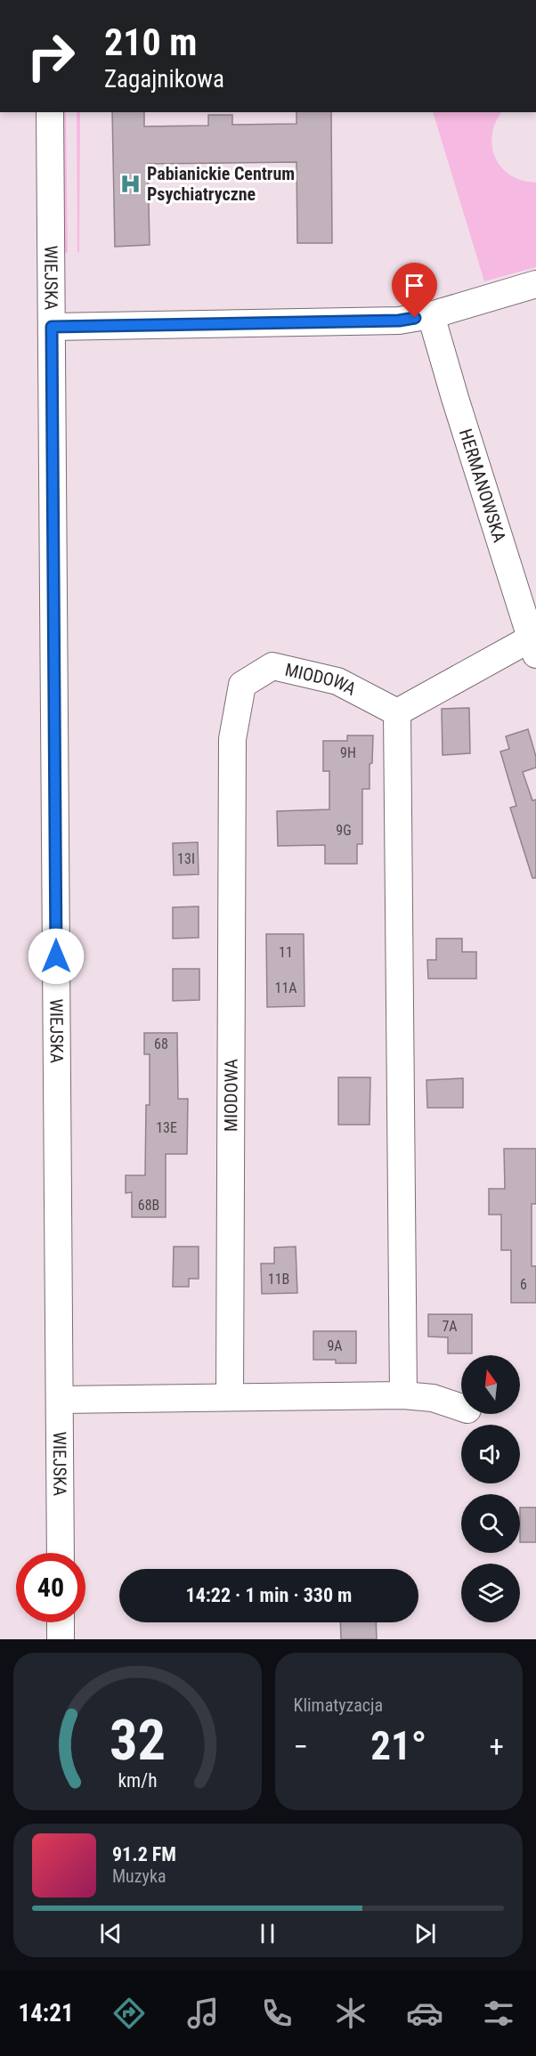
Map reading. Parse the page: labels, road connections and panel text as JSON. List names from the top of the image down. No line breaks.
{"streets":{"street":["WIEJSKA","HERMANOWSKA","MIODOWA"]},"places":{"hospital":["Pabianickie Centrum Psychiatryczne"]},"house_numbers":["9H","9G","13I","11","11A","68","13E","68B","11B","6","7A","9A"],"north":"top","page":{"turn":["210 m","Zagajnikowa"],"limit":"40","trip":"14:22 · 1 min · 330 m","tile":"Klimatyzacja","heat":["−","21°","+"],"song":["91.2 FM","Muzyka"],"tabs":"14:21","gauge":["32","km/h"]}}
